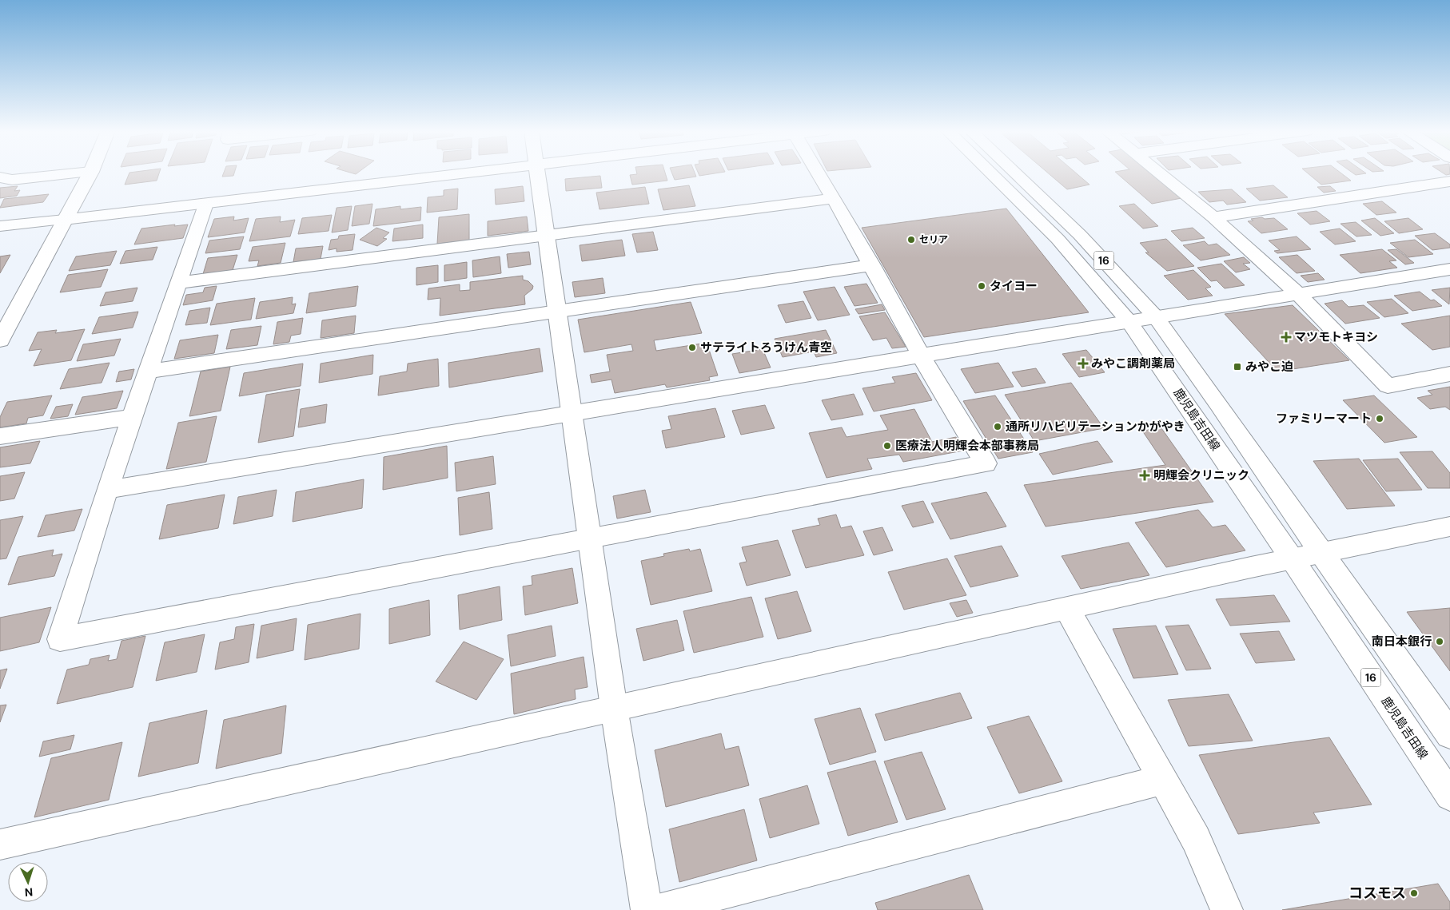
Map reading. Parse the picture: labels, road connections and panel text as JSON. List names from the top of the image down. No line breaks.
{"streets":{"street":["16","鹿児島吉田線"]},"places":{"other":["セリア","タイヨー","サテライトろうけん青空","ファミリーマート","通所リハビリテーションかがやき","医療法人明輝会本部事務局","南日本銀行","コスモス"],"health":["マツモトキヨシ","みやこ調剤薬局","明輝会クリニック"],"transit":["みやこ迫"]},"north":"bottom"}
